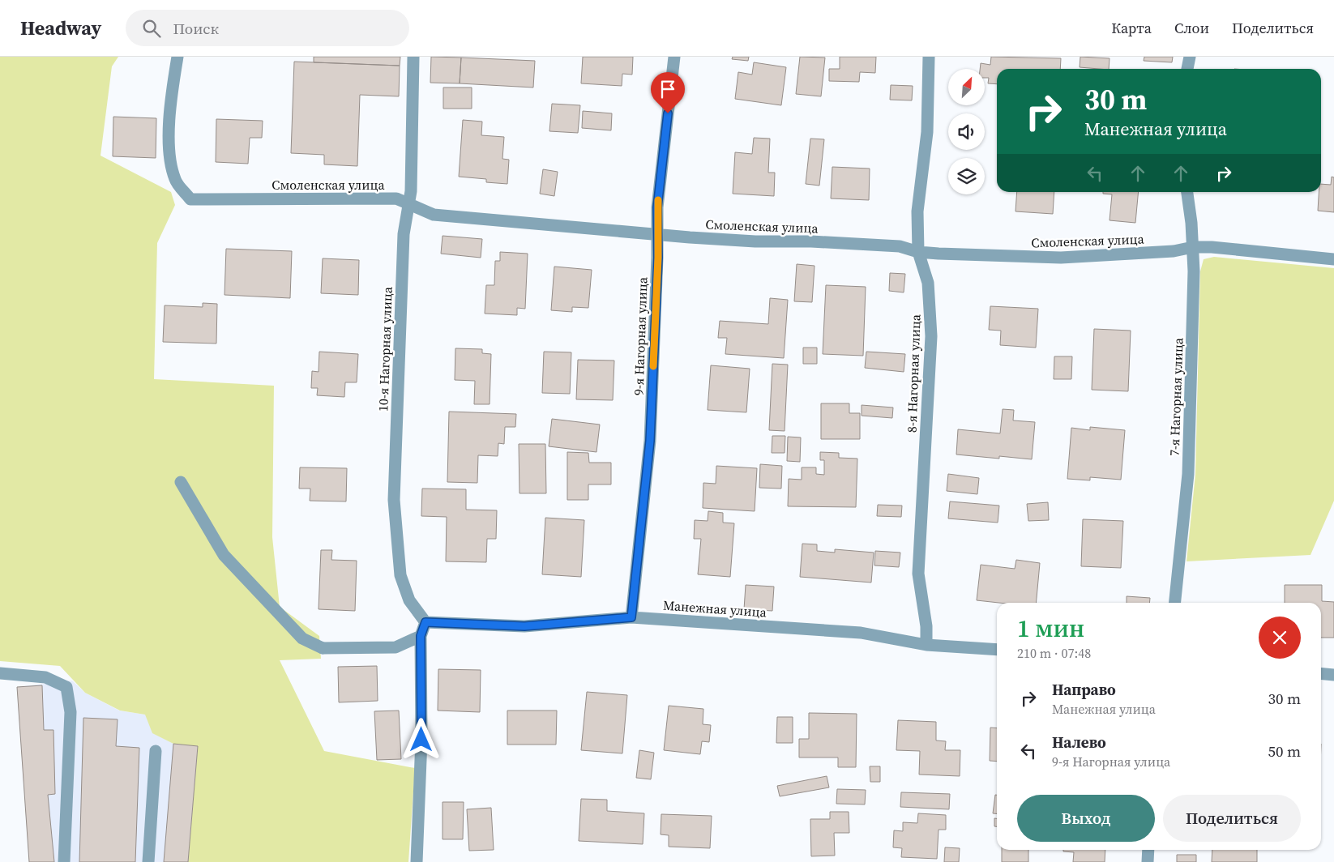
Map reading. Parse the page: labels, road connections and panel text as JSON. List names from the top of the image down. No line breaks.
{"streets":{"street":["Смоленская улица","9-я Нагорная улица","10-я Нагорная улица","8-я Нагорная улица","7-я Нагорная улица","Манежная улица"]},"crossings":[["Смоленская улица","9-я Нагорная улица"],["Смоленская улица","10-я Нагорная улица"],["Смоленская улица","8-я Нагорная улица"],["Смоленская улица","7-я Нагорная улица"],["9-я Нагорная улица","Манежная улица"],["10-я Нагорная улица","Манежная улица"],["8-я Нагорная улица","Манежная улица"]],"north":"top right","page":{"header":"Headway","search":"Поиск","nav":["Карта","Слои","Поделиться"],"turn":["30 m","Манежная улица"],"heading":["1 мин","210 m · 07:48"],"list":[{"name":"Направо","note":"Манежная улица","value":"30 m"},{"name":"Налево","note":"9-я Нагорная улица","value":"50 m"}],"buttons":["Выход","Поделиться"]}}
